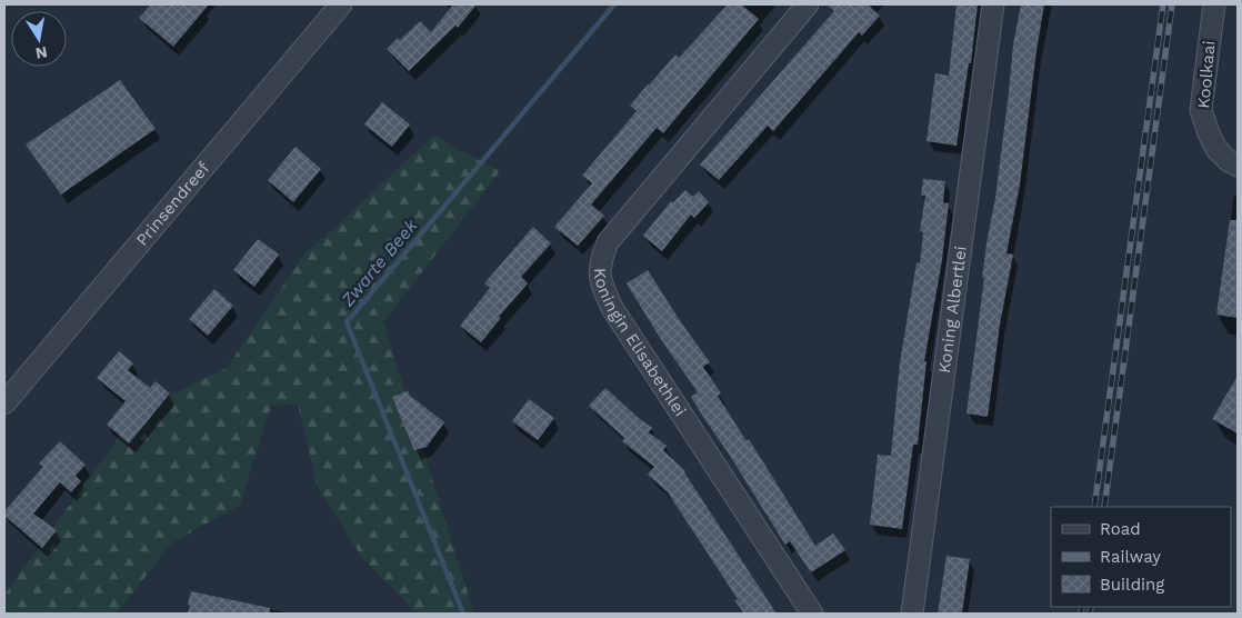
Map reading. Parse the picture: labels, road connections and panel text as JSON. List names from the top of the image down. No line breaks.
{"streets":{"street":["Koolkaai","Prinsendreef","Koning Albertlei","Koningin Elisabethlei"]},"water":["Zwarte Beek"],"legend":["Road","Railway","Building"],"north":"bottom"}
